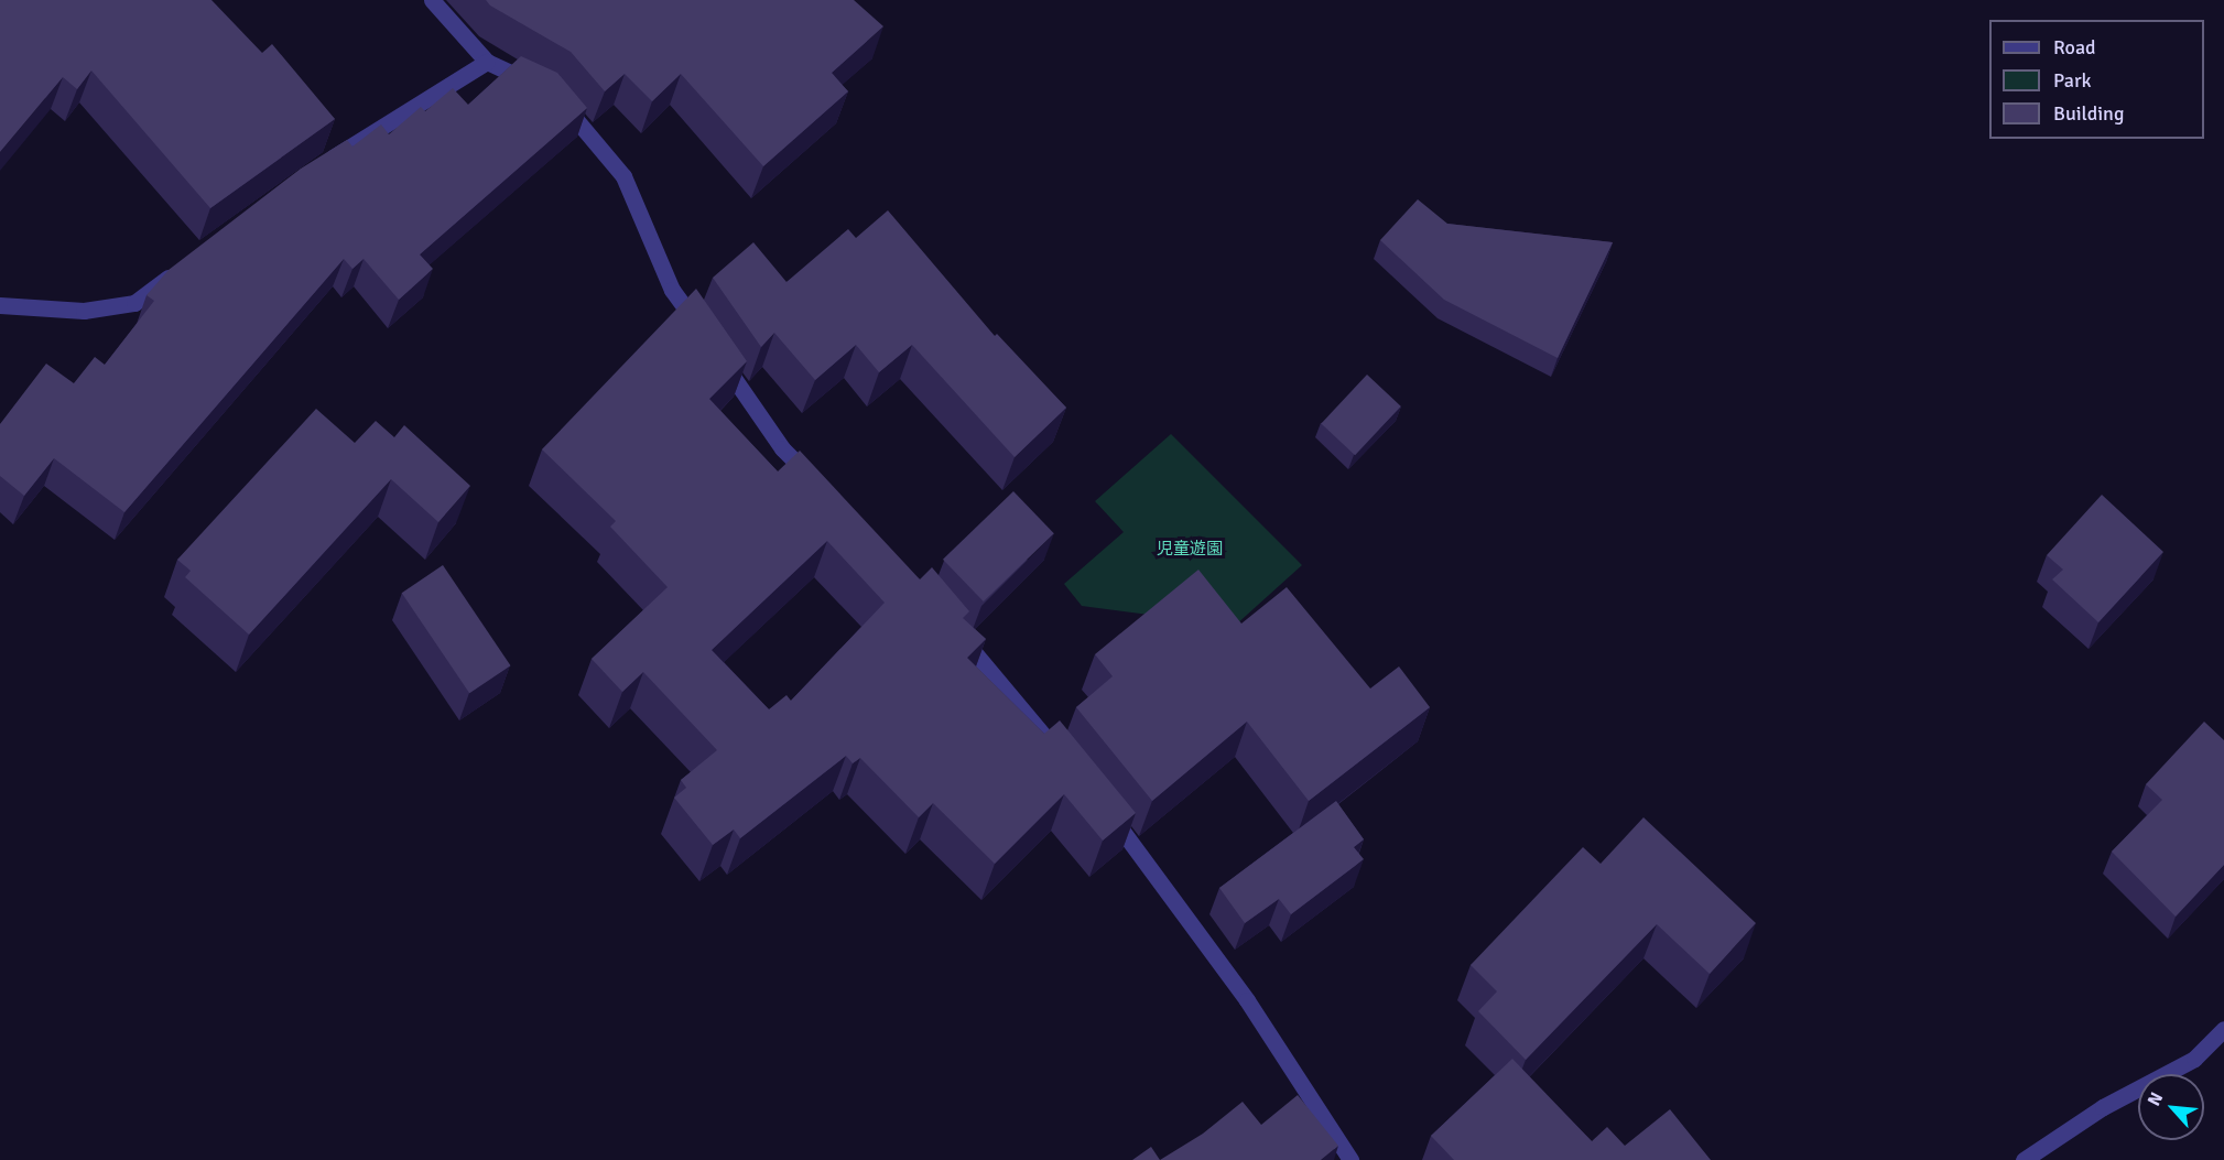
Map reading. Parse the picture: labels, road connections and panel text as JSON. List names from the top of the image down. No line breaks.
{"parks":["児童遊園"],"legend":["Road","Park","Building"],"north":"top left"}
